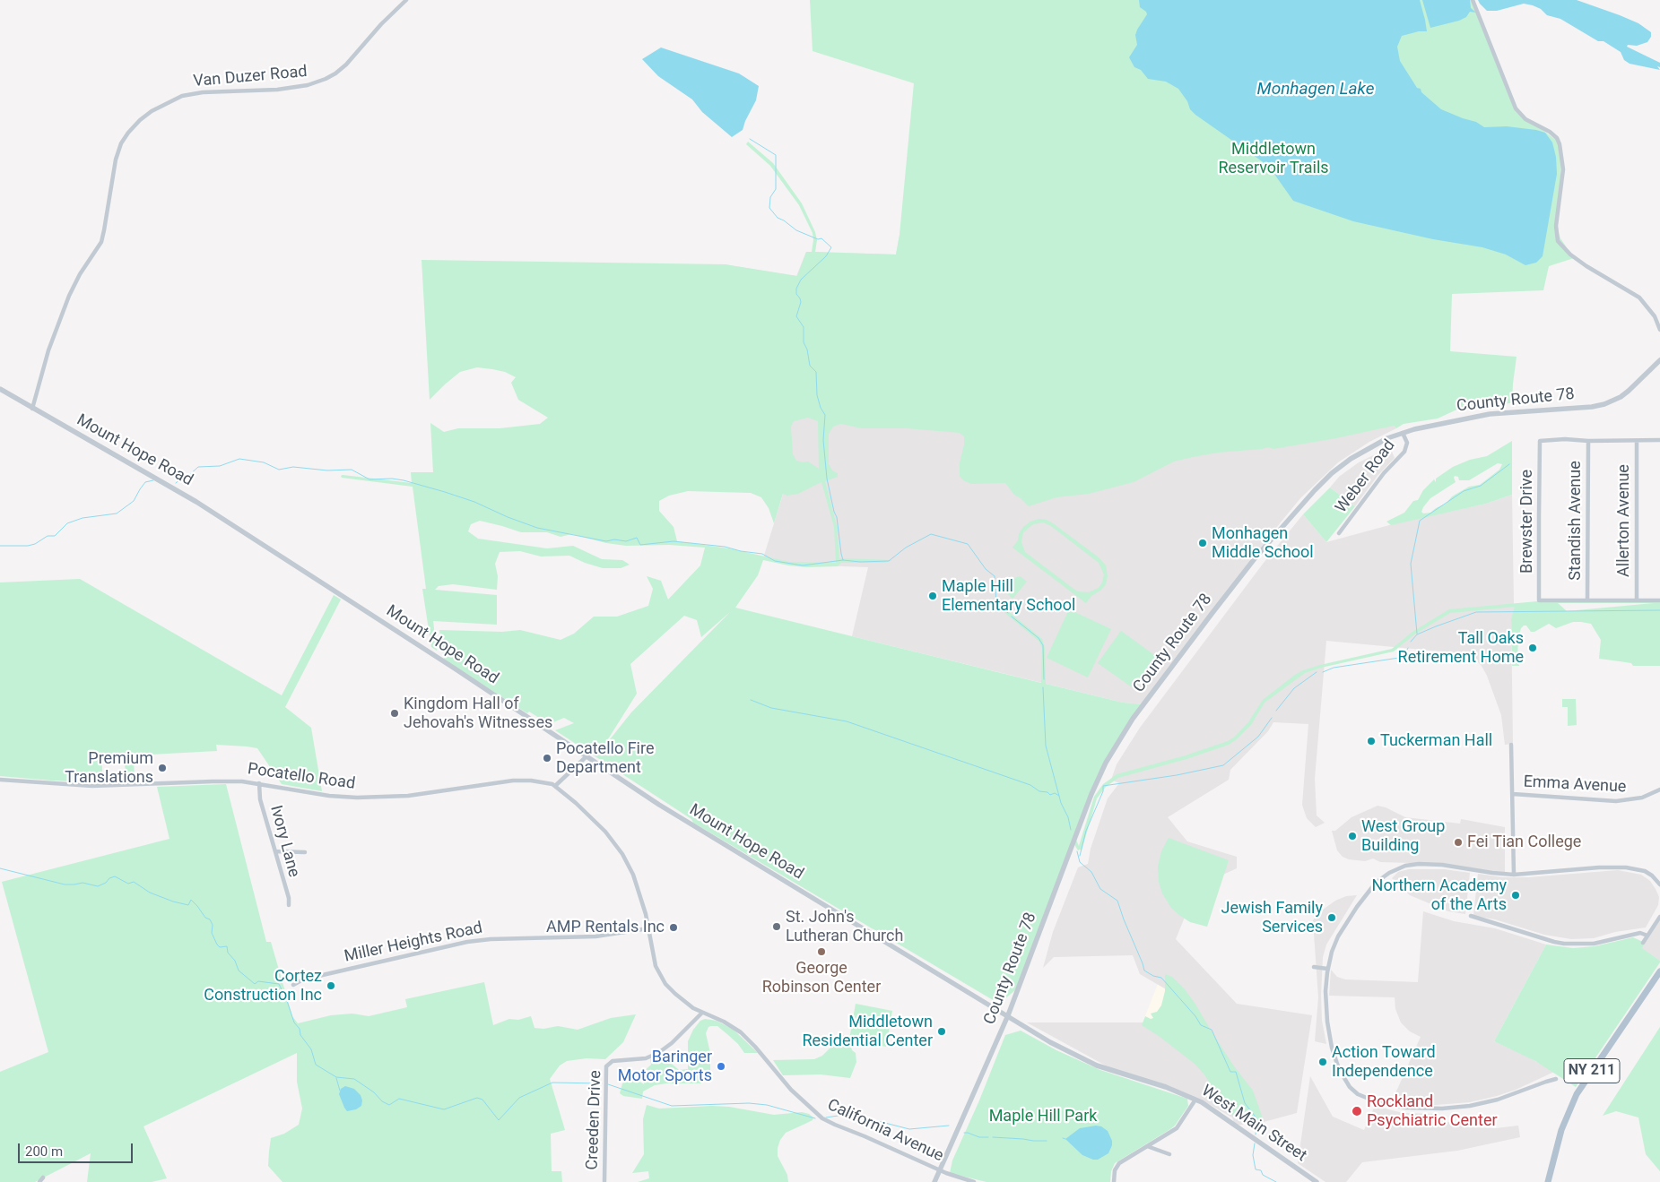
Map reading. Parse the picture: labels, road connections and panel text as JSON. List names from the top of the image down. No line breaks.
{"streets":{"main road":["NY 211"],"street":["Van Duzer Road","County Route 78","Mount Hope Road","Weber Road","Standish Avenue","Allerton Avenue","Brewster Drive","Pocatello Road","Emma Avenue","Ivory Lane","Miller Heights Road","Creeden Drive","West Main Street","California Avenue"]},"crossings":[["Van Duzer Road","Mount Hope Road"],["County Route 78","Mount Hope Road"],["County Route 78","Weber Road"],["County Route 78","California Avenue"],["Mount Hope Road","West Main Street"],["Standish Avenue","Brewster Drive"],["Allerton Avenue","Brewster Drive"],["Pocatello Road","Ivory Lane"],["Pocatello Road","California Avenue"],["Miller Heights Road","California Avenue"],["Creeden Drive","California Avenue"]],"water":["Monhagen Lake"],"parks":["Middletown Reservoir Trails","Maple Hill Park"],"places":["Monhagen Middle School","Maple Hill Elementary School","Tall Oaks Retirement Home","Kingdom Hall of Jehovah's Witnesses","Tuckerman Hall","Pocatello Fire Department","Premium Translations","West Group Building","Fei Tian College","Northern Academy of the Arts","Jewish Family Services","St. John's Lutheran Church","AMP Rentals Inc","George Robinson Center","Cortez Construction Inc","Middletown Residential Center","Action Toward Independence","Baringer Motor Sports","Rockland Psychiatric Center"],"scale_bar":"200 m"}
